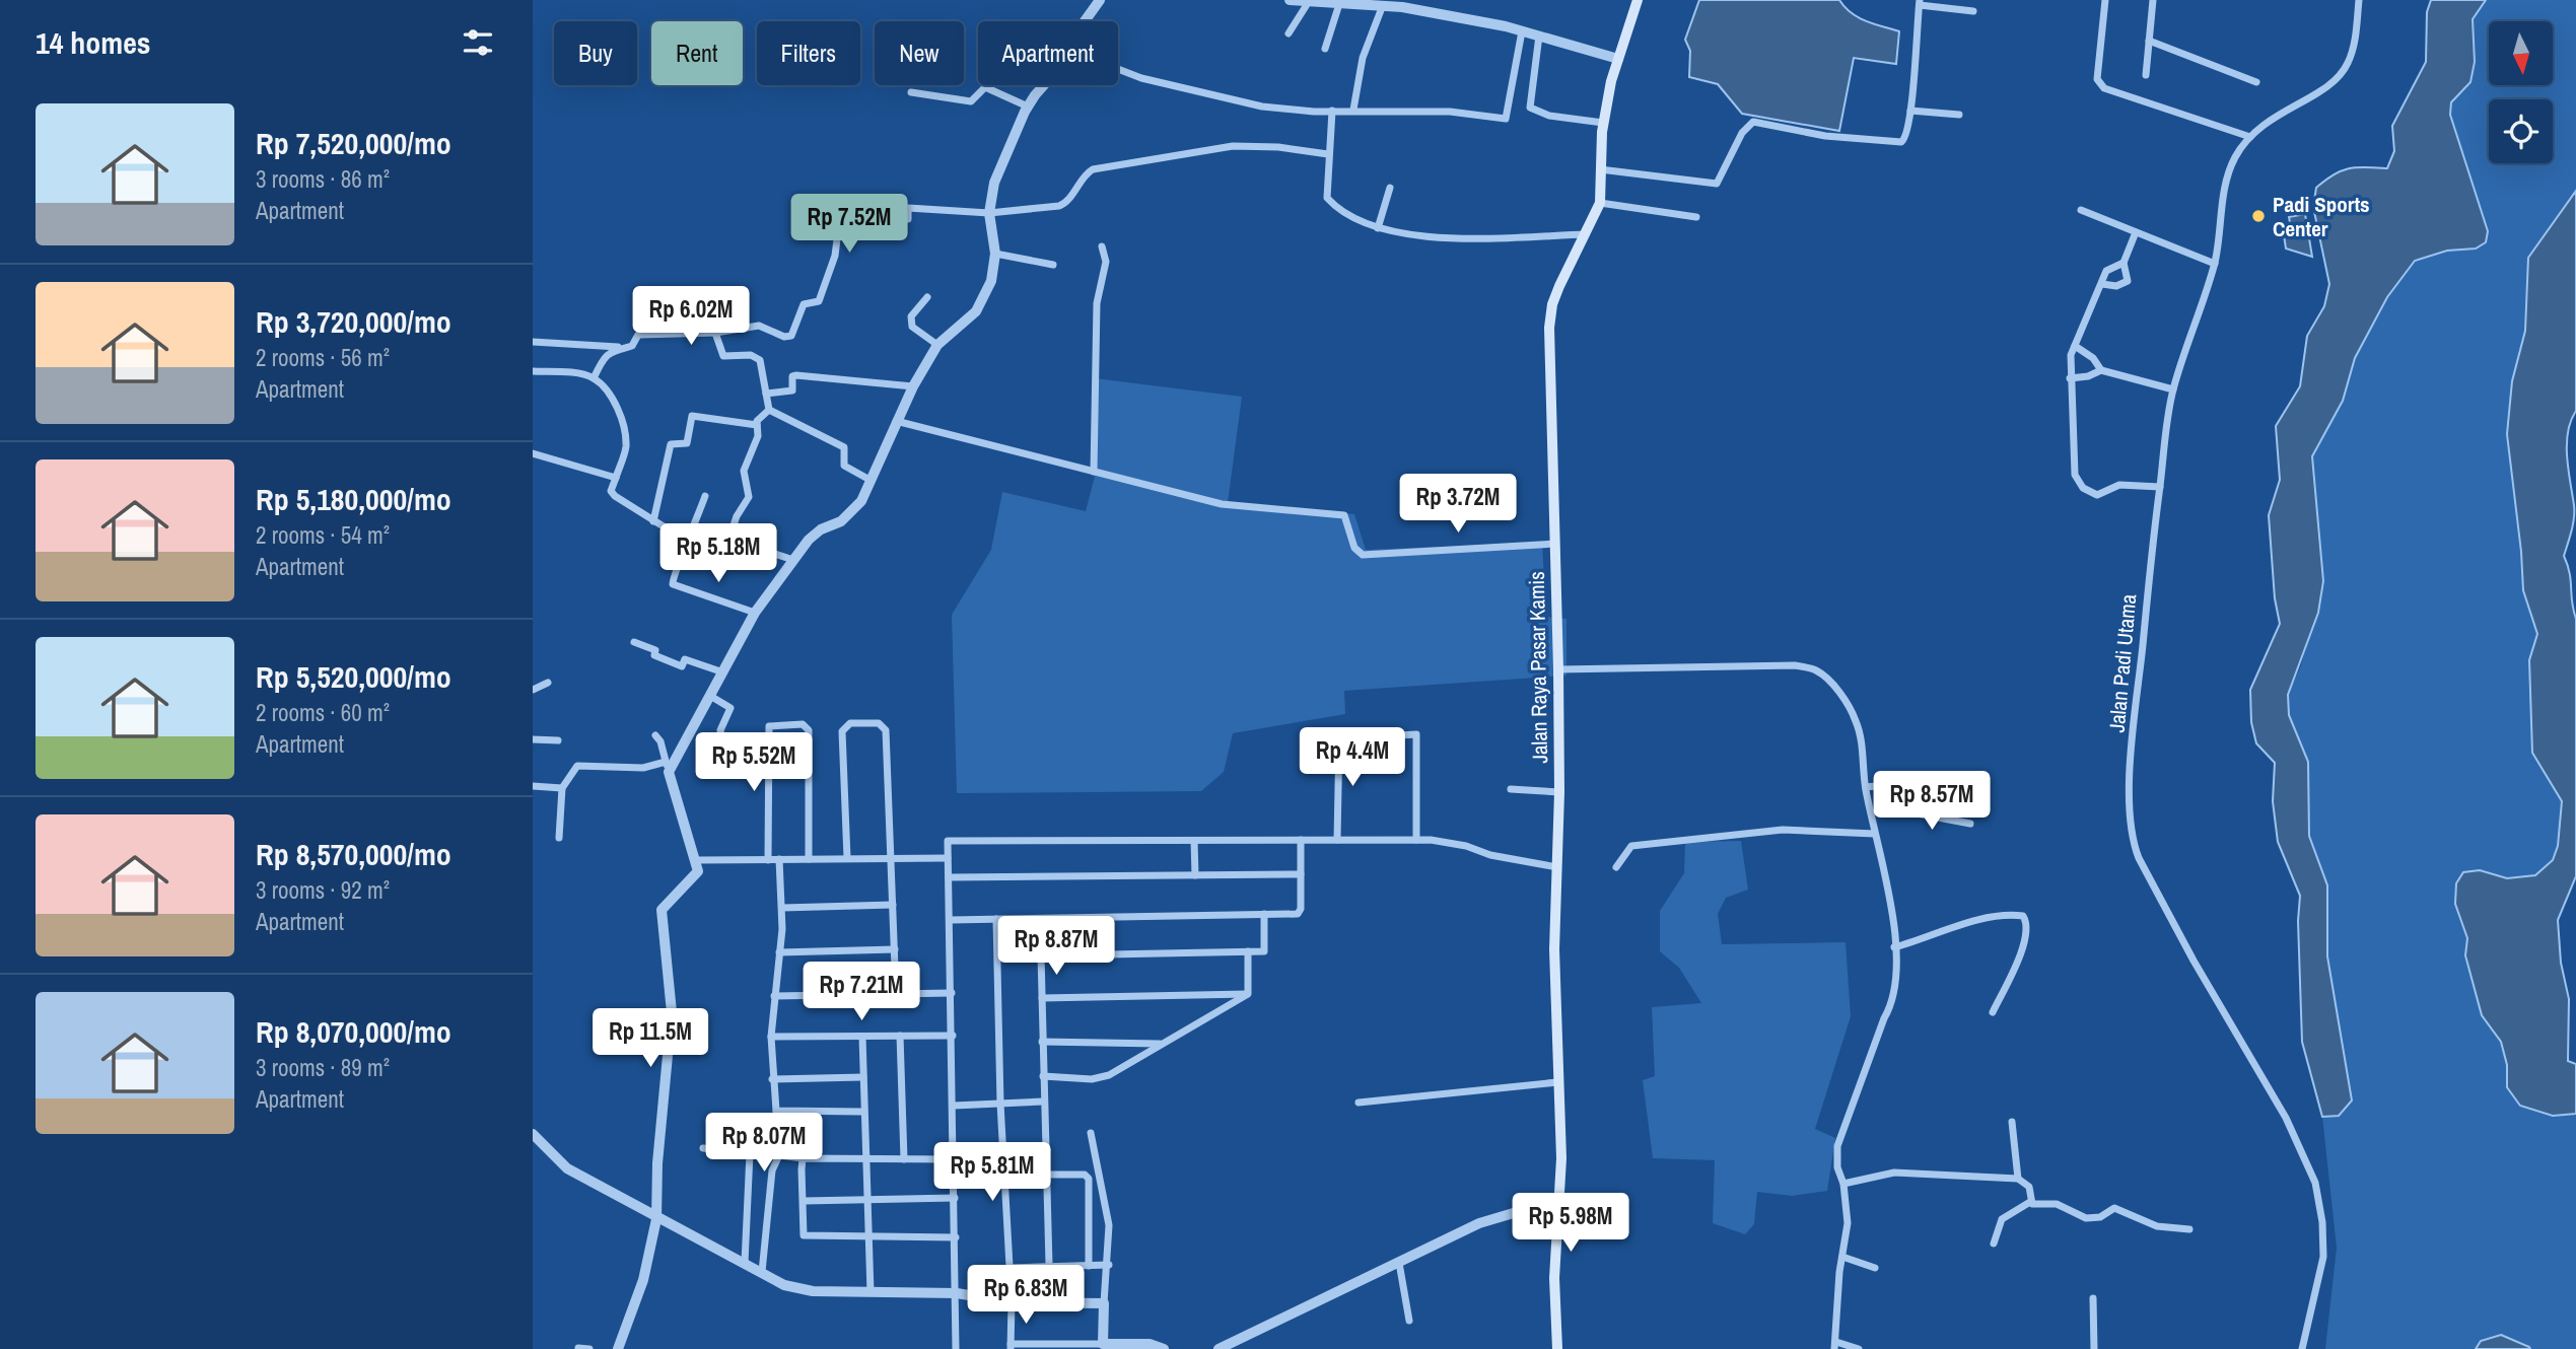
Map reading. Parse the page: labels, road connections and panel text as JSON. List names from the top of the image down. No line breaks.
{"streets":{"main road":["Jalan Raya Pasar Kamis"],"street":["Jalan Padi Utama"]},"places":["Padi Sports Center"],"north":"bottom","page":{"heading":"14 homes","chip":["Buy","Rent","Filters","New","Apartment"],"list":[{"name":"Rp 7,520,000/mo","note":"3 rooms · 86 m² · Apartment"},{"name":"Rp 3,720,000/mo","note":"2 rooms · 56 m² · Apartment"},{"name":"Rp 5,180,000/mo","note":"2 rooms · 54 m² · Apartment"},{"name":"Rp 5,520,000/mo","note":"2 rooms · 60 m² · Apartment"},{"name":"Rp 8,570,000/mo","note":"3 rooms · 92 m² · Apartment"},{"name":"Rp 8,070,000/mo","note":"3 rooms · 89 m² · Apartment"}],"price":["Rp 7.52M","Rp 6.02M","Rp 3.72M","Rp 5.18M","Rp 4.4M","Rp 5.52M","Rp 8.57M","Rp 8.87M","Rp 7.21M","Rp 11.5M","Rp 8.07M","Rp 5.81M","Rp 5.98M","Rp 6.83M"]}}
